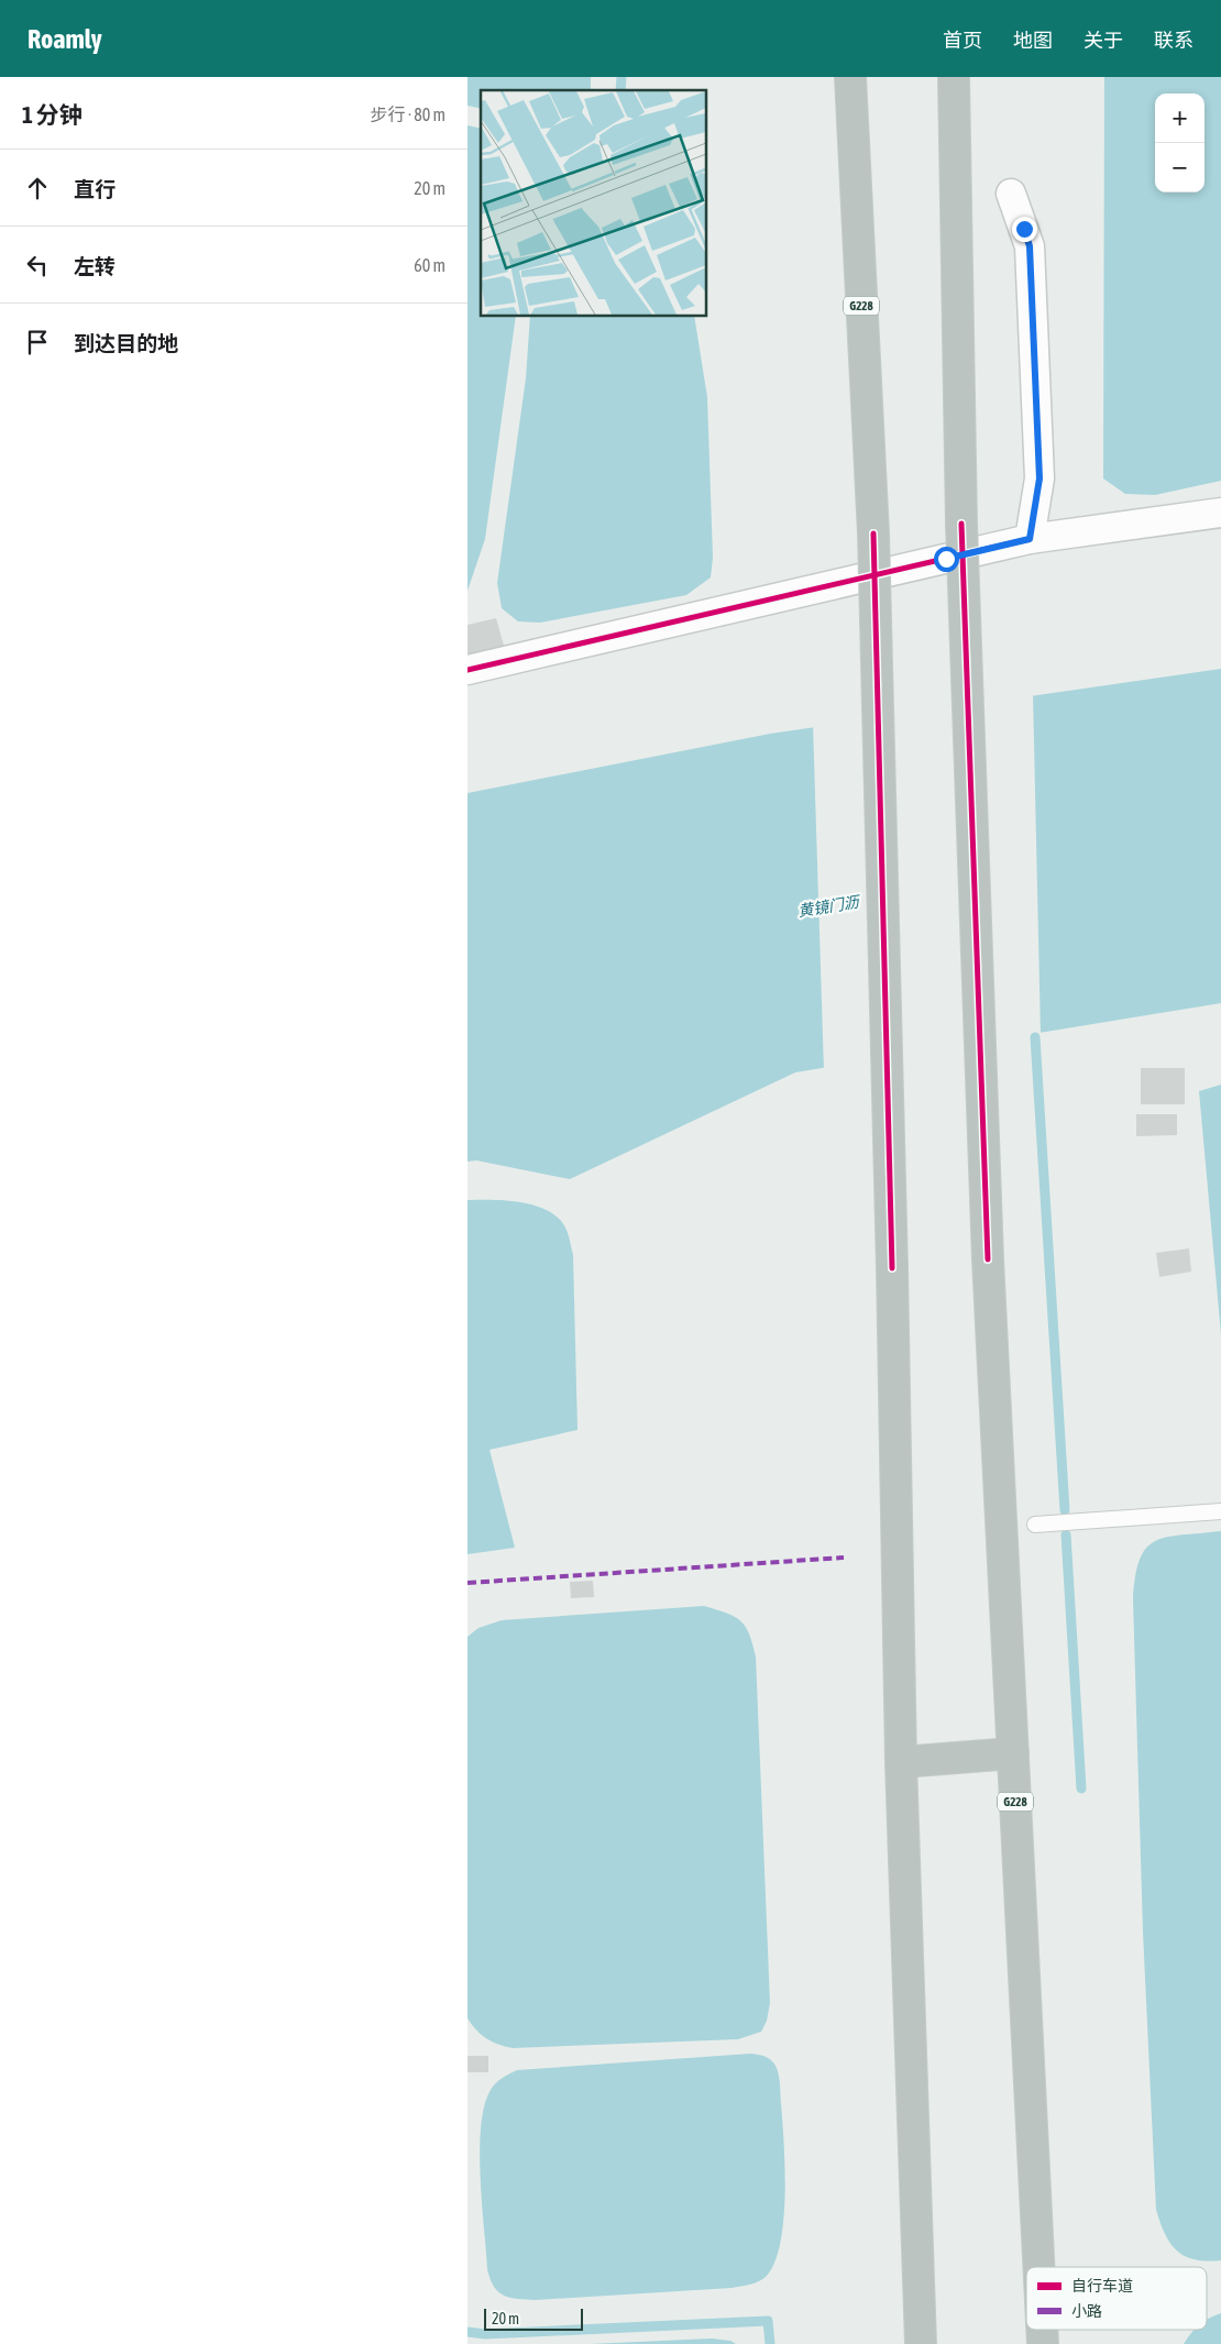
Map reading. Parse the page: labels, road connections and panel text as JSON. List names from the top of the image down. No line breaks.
{"streets":{"highway":["G228"]},"water":["黄镜门沥"],"legend":["自行车道","小路"],"scale_bar":"20 m","page":{"header":"Roamly","nav":["首页","地图","关于","联系"],"heading":["1 分钟","步行 · 80 m"],"map_buttons":["+","−"],"list":[["直行","20 m"],["左转","60 m"],"到达目的地"],"scale":"20 m"}}
